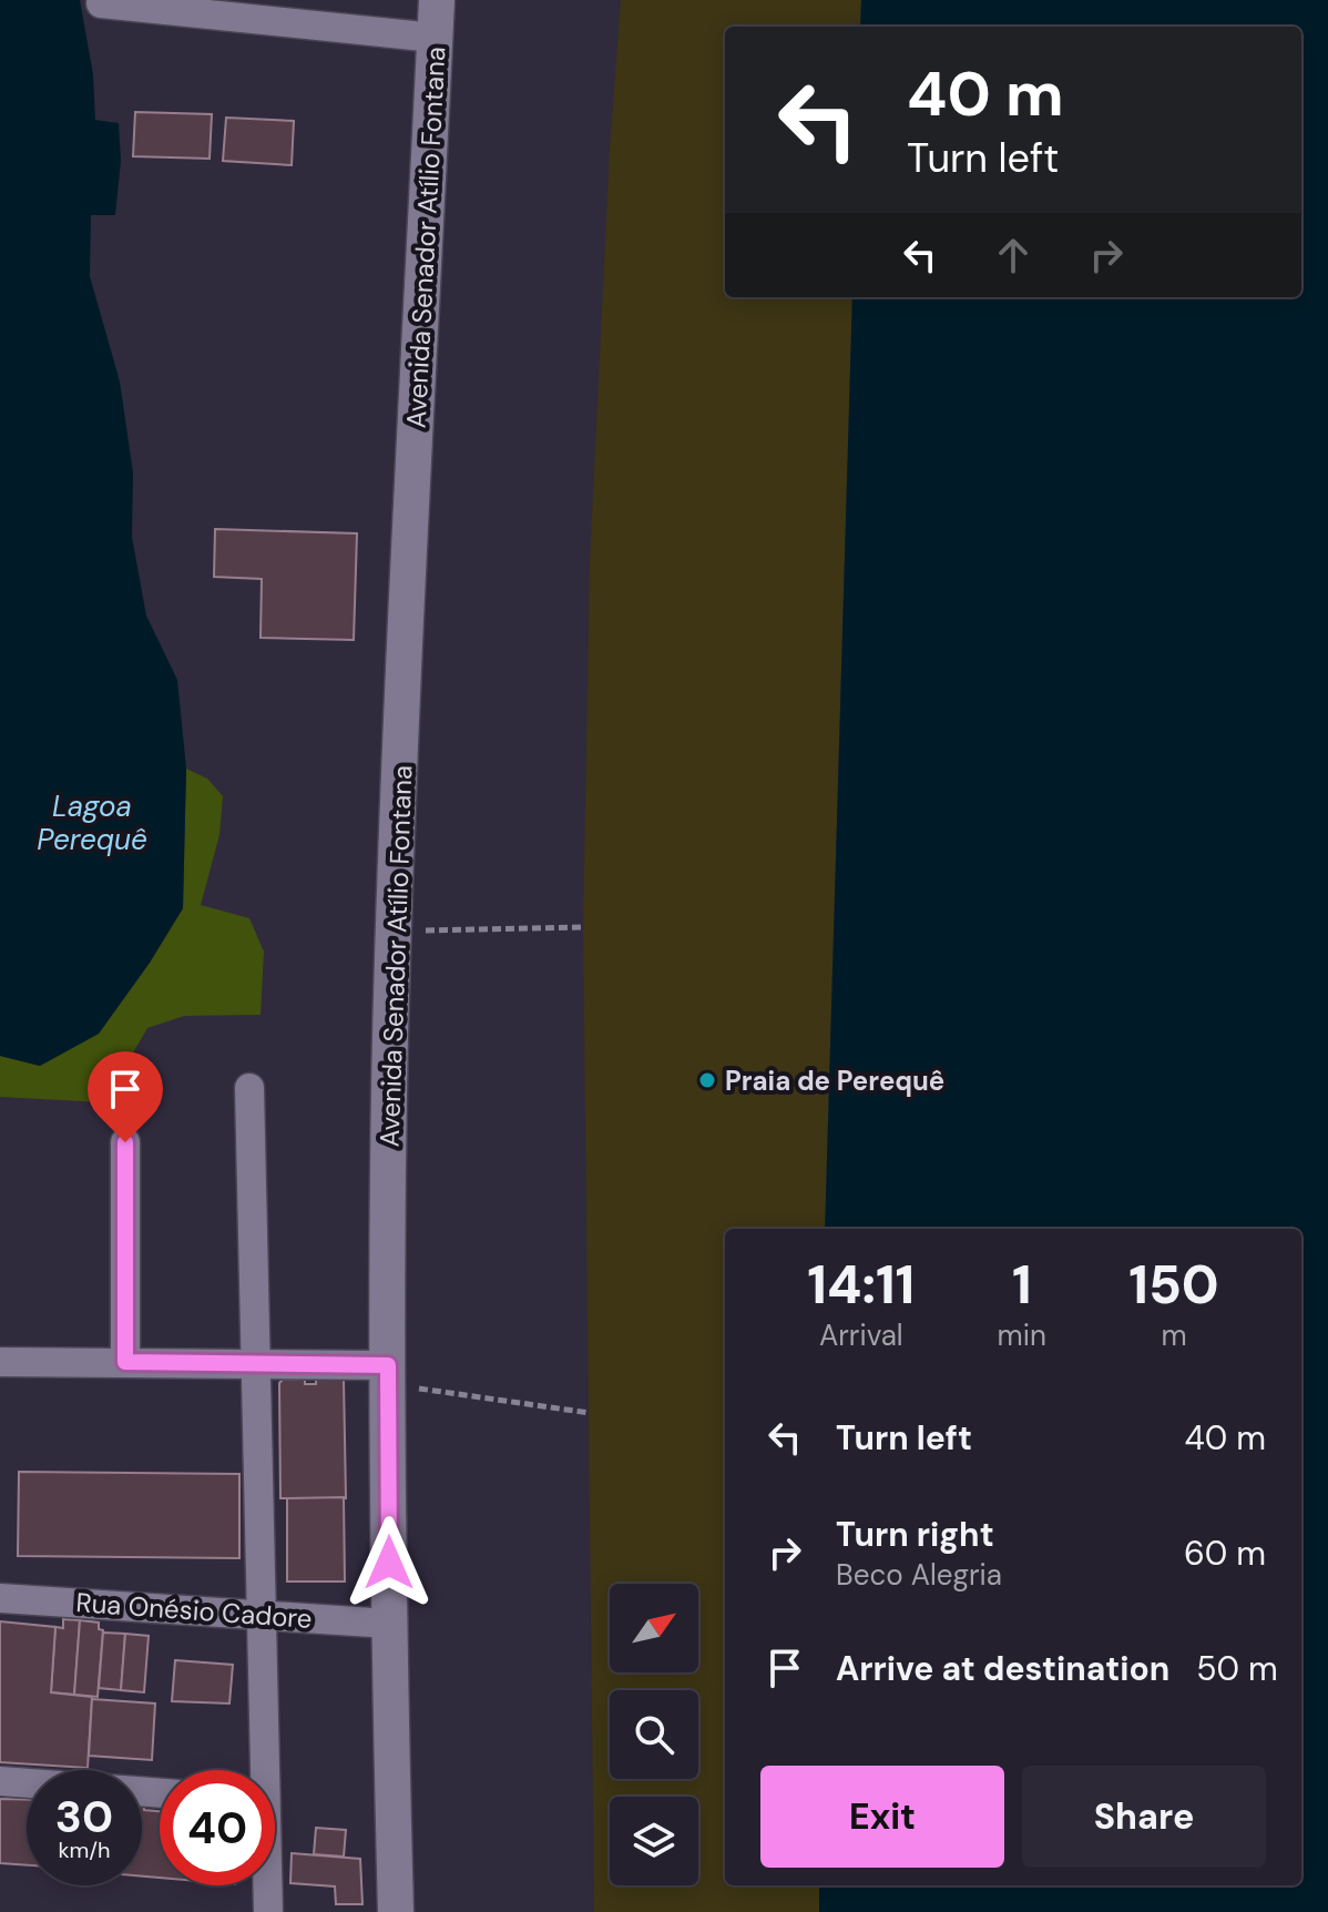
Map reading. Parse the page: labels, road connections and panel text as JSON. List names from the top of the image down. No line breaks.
{"streets":{"street":["Avenida Senador Atílio Fontana","Rua Onésio Cadore"]},"crossings":[["Avenida Senador Atílio Fontana","Rua Onésio Cadore"]],"water":["Lagoa Perequê"],"places":["Praia de Perequê"],"north":"top right","page":{"turn":["40 m","Turn left"],"eta":["14:11","Arrival","1","min","150","m"],"list":[{"name":"Turn left","value":"40 m"},{"name":"Turn right","note":"Beco Alegria","value":"60 m"},{"name":"Arrive at destination","value":"50 m"}],"buttons":["Exit","Share"],"speed":"30 km/h","limit":"40"}}
